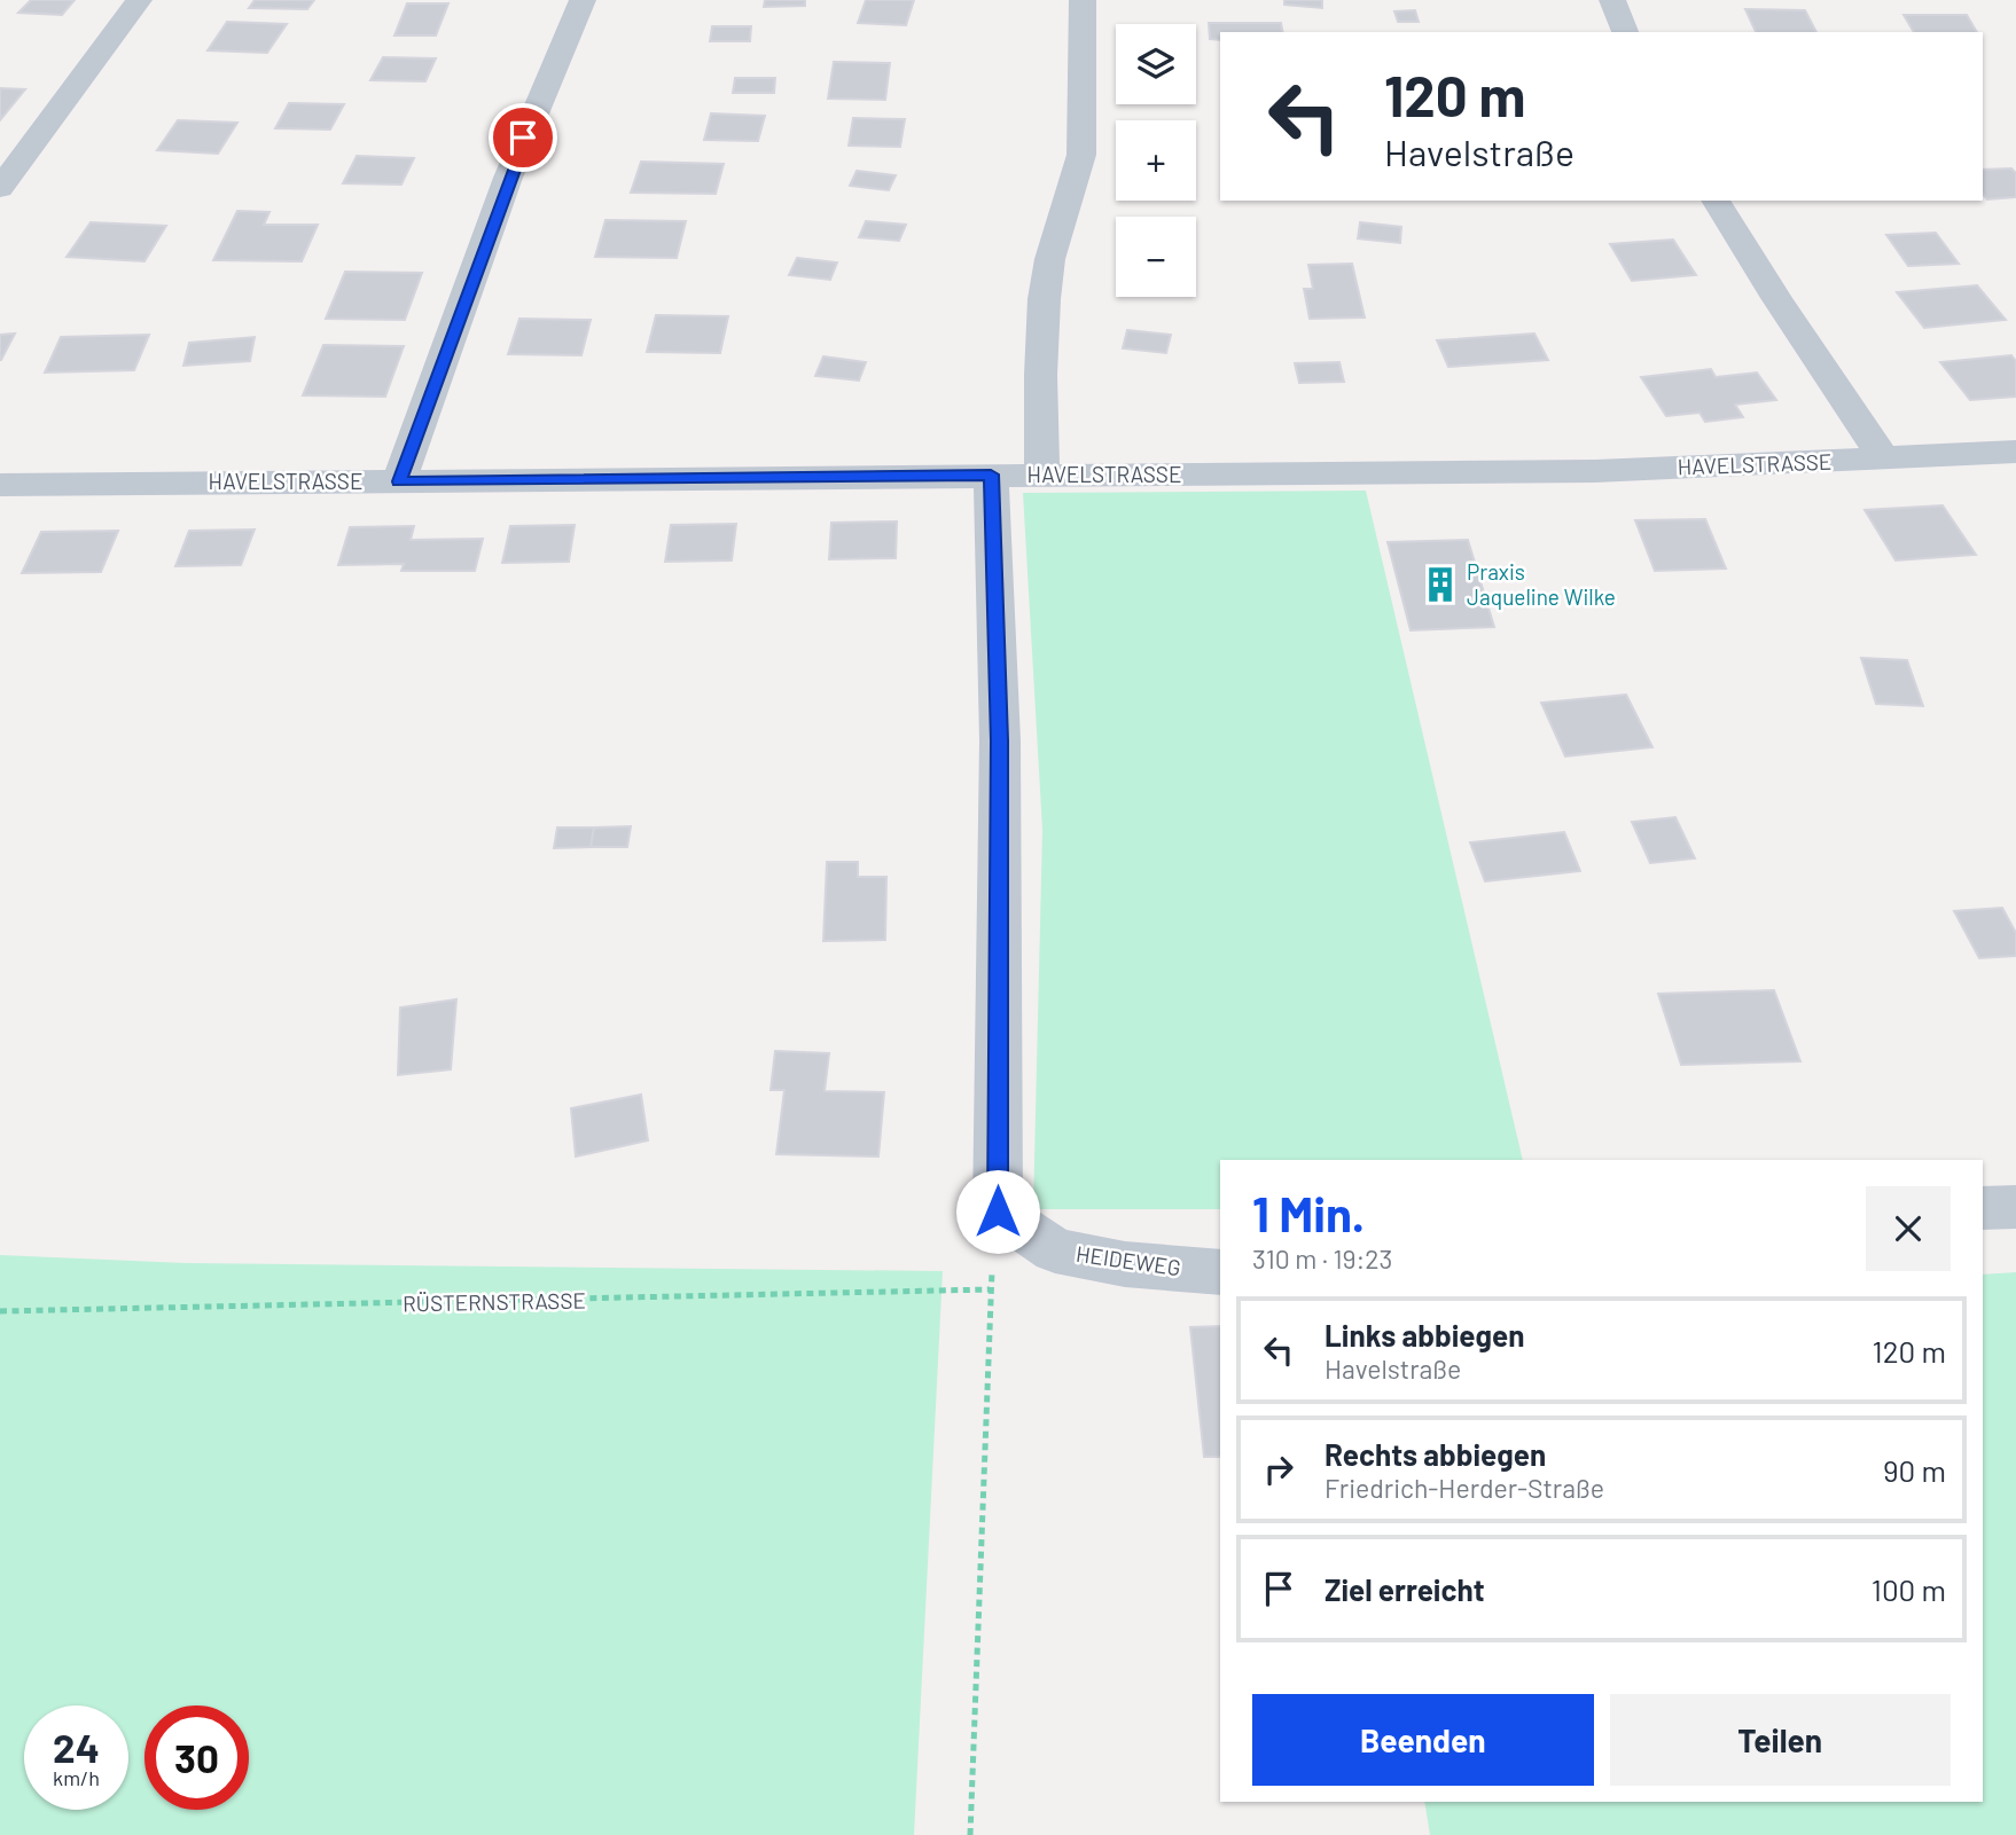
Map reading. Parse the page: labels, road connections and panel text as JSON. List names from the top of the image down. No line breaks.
{"streets":{"street":["HAVELSTRASSE","HEIDEWEG"],"path":["RÜSTERNSTRASSE"]},"places":{"building":["Praxis Jaqueline Wilke"]},"page":{"map_buttons":["+","−"],"turn":["120 m","Havelstraße"],"heading":["1 Min.","310 m · 19:23"],"list":[{"name":"Links abbiegen","note":"Havelstraße","value":"120 m"},{"name":"Rechts abbiegen","note":"Friedrich-Herder-Straße","value":"90 m"},{"name":"Ziel erreicht","value":"100 m"}],"buttons":["Beenden","Teilen"],"speed":"24 km/h","limit":"30"}}
